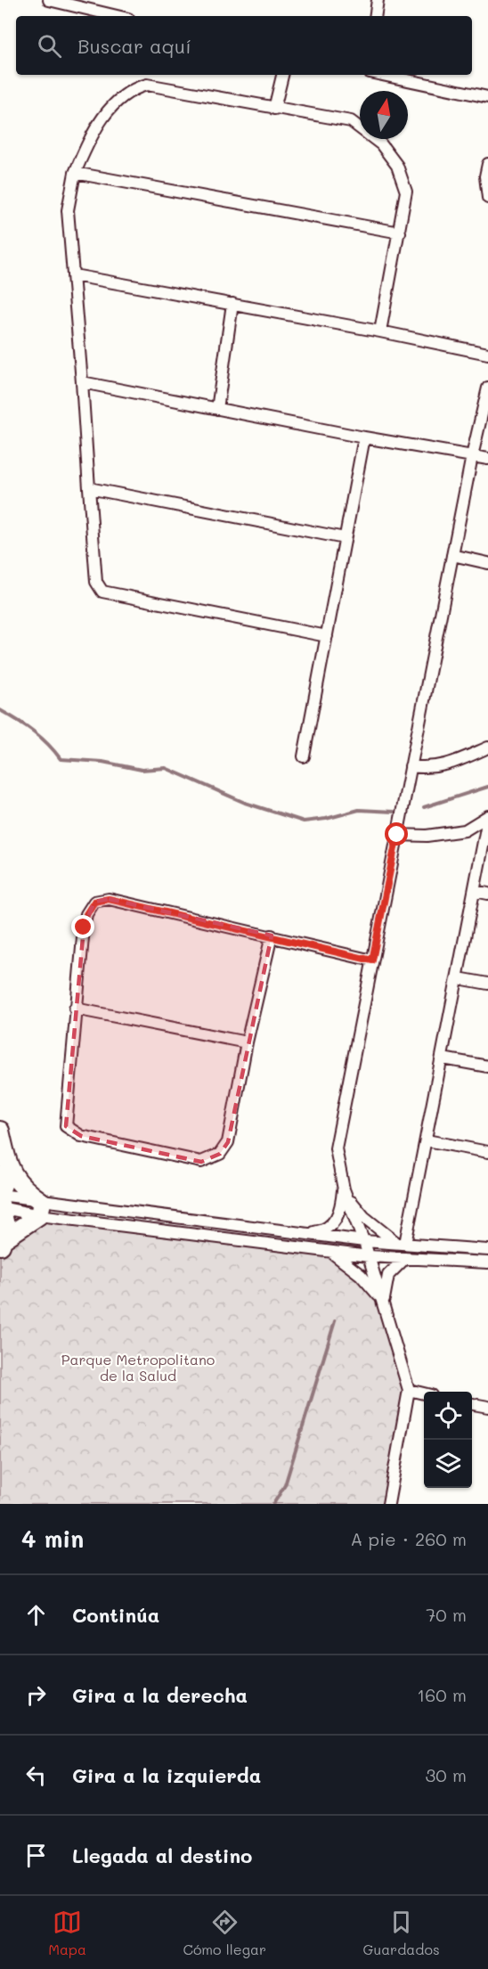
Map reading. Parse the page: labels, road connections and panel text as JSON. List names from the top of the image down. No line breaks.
{"parks":["Parque Metropolitano de la Salud"],"north":"top","page":{"search":"Buscar aquí","heading":["4 min","A pie · 260 m"],"list":[["Continúa","70 m"],["Gira a la derecha","160 m"],["Gira a la izquierda","30 m"],"Llegada al destino"],"nav":["Mapa","Cómo llegar","Guardados"]}}
